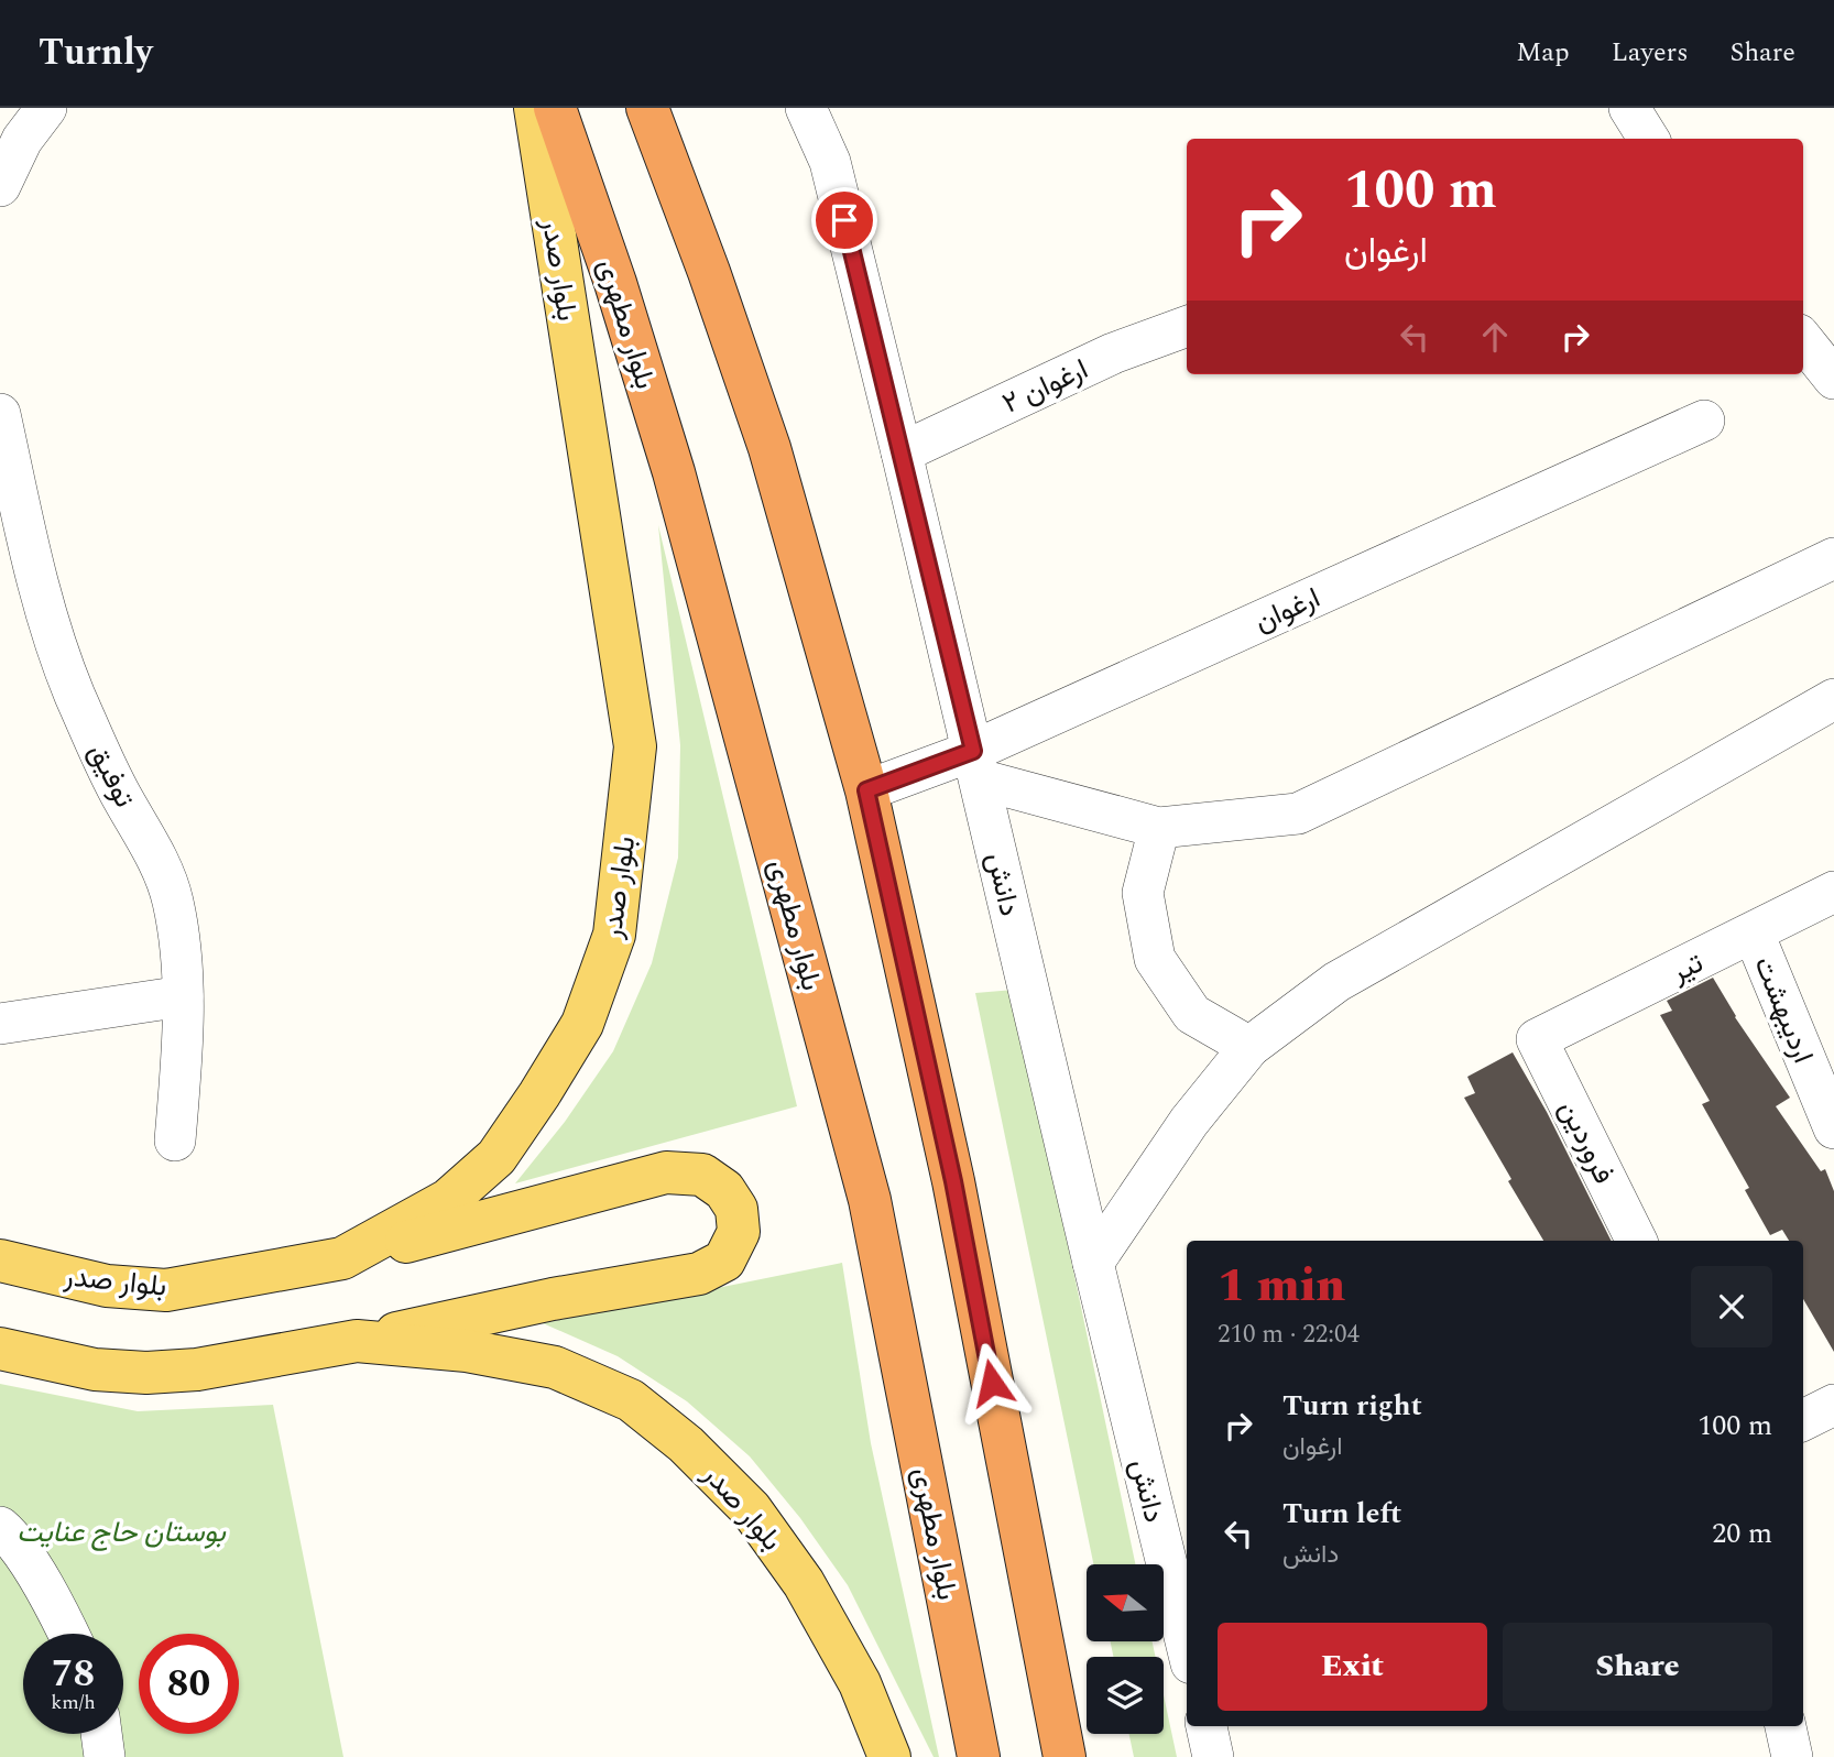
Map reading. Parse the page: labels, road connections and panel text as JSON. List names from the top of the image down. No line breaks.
{"streets":{"highway":["بلوار مطهری"],"main road":["بلوار صدر"],"street":["ارغوان ۲","ارغوان","توفیق","دانش","تیر","اردیبهشت","فروردین"]},"crossings":[["ارغوان ۲","دانش"],["ارغوان","دانش"],["تیر","اردیبهشت"],["تیر","فروردین"]],"parks":["بوستان حاج عنایت"],"north":"left","page":{"header":"Turnly","nav":["Map","Layers","Share"],"turn":["100 m","ارغوان"],"heading":["1 min","210 m · 22:04"],"list":[{"name":"Turn right","note":"ارغوان","value":"100 m"},{"name":"Turn left","note":"دانش","value":"20 m"}],"buttons":["Exit","Share"],"speed":"78 km/h","limit":"80"}}
